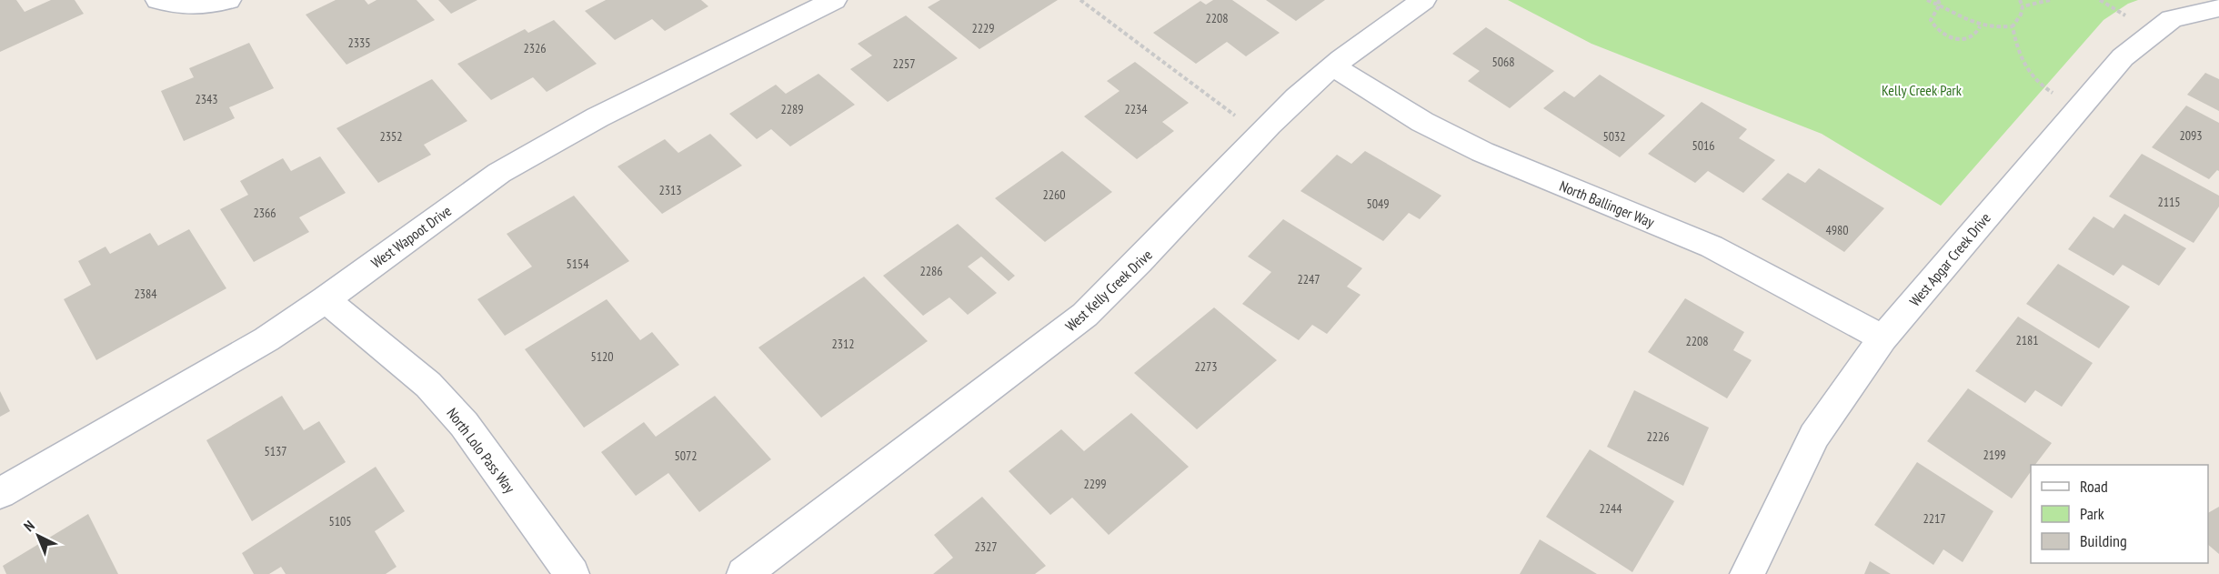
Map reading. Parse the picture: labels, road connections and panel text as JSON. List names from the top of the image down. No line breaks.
{"streets":{"street":["North Ballinger Way","West Wapoot Drive","West Apgar Creek Drive","West Kelly Creek Drive","North Lolo Pass Way"]},"crossings":[["North Ballinger Way","West Apgar Creek Drive"],["North Ballinger Way","West Kelly Creek Drive"],["West Wapoot Drive","North Lolo Pass Way"]],"parks":["Kelly Creek Park"],"house_numbers":["2208","2229","2335","2326","5068","2257","2343","2289","2234","2093","2352","5032","5016","2313","2260","2115","5049","2366","4980","5154","2286","2247","2384","2181","2208","2312","5120","2273","2226","5137","2199","5072","2299","2244","2217","5105","2327"],"legend":["Road","Park","Building"],"north":"top left"}
